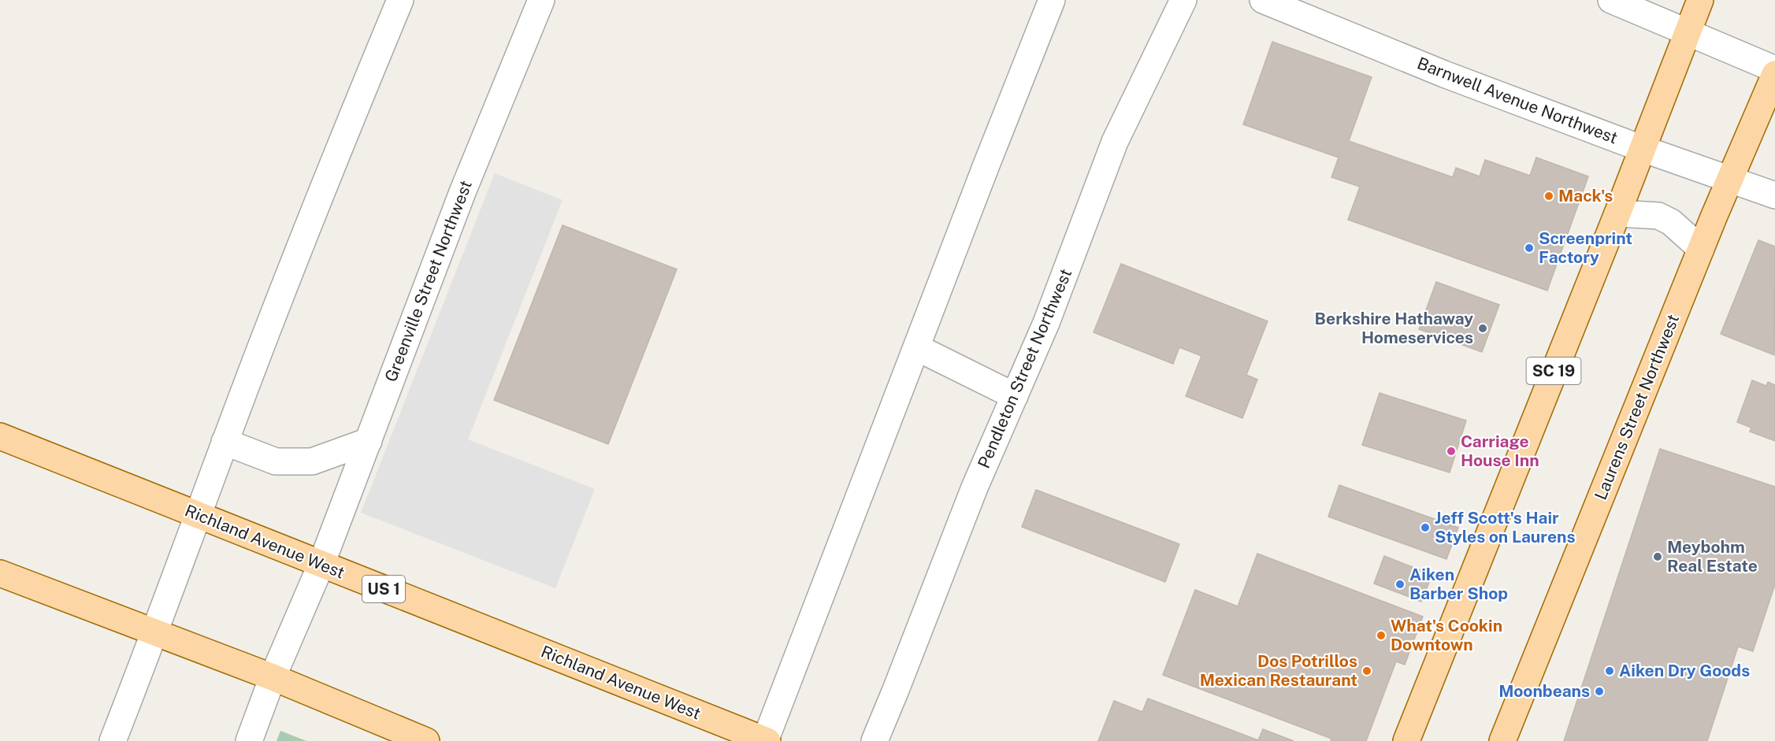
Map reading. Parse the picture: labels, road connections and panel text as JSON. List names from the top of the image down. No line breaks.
{"streets":{"main road":["SC 19","Laurens Street Northwest","Richland Avenue West","US 1"],"street":["Barnwell Avenue Northwest","Greenville Street Northwest","Pendleton Street Northwest"]},"crossings":[["Barnwell Avenue Northwest","SC 19"],["Barnwell Avenue Northwest","Laurens Street Northwest"],["Greenville Street Northwest","Richland Avenue West"]],"places":["Mack's","Screenprint Factory","Berkshire Hathaway Homeservices","Carriage House Inn","Jeff Scott's Hair Styles on Laurens","Meybohm Real Estate","Aiken Barber Shop","What's Cookin Downtown","Dos Potrillos Mexican Restaurant","Aiken Dry Goods","Moonbeans"]}
